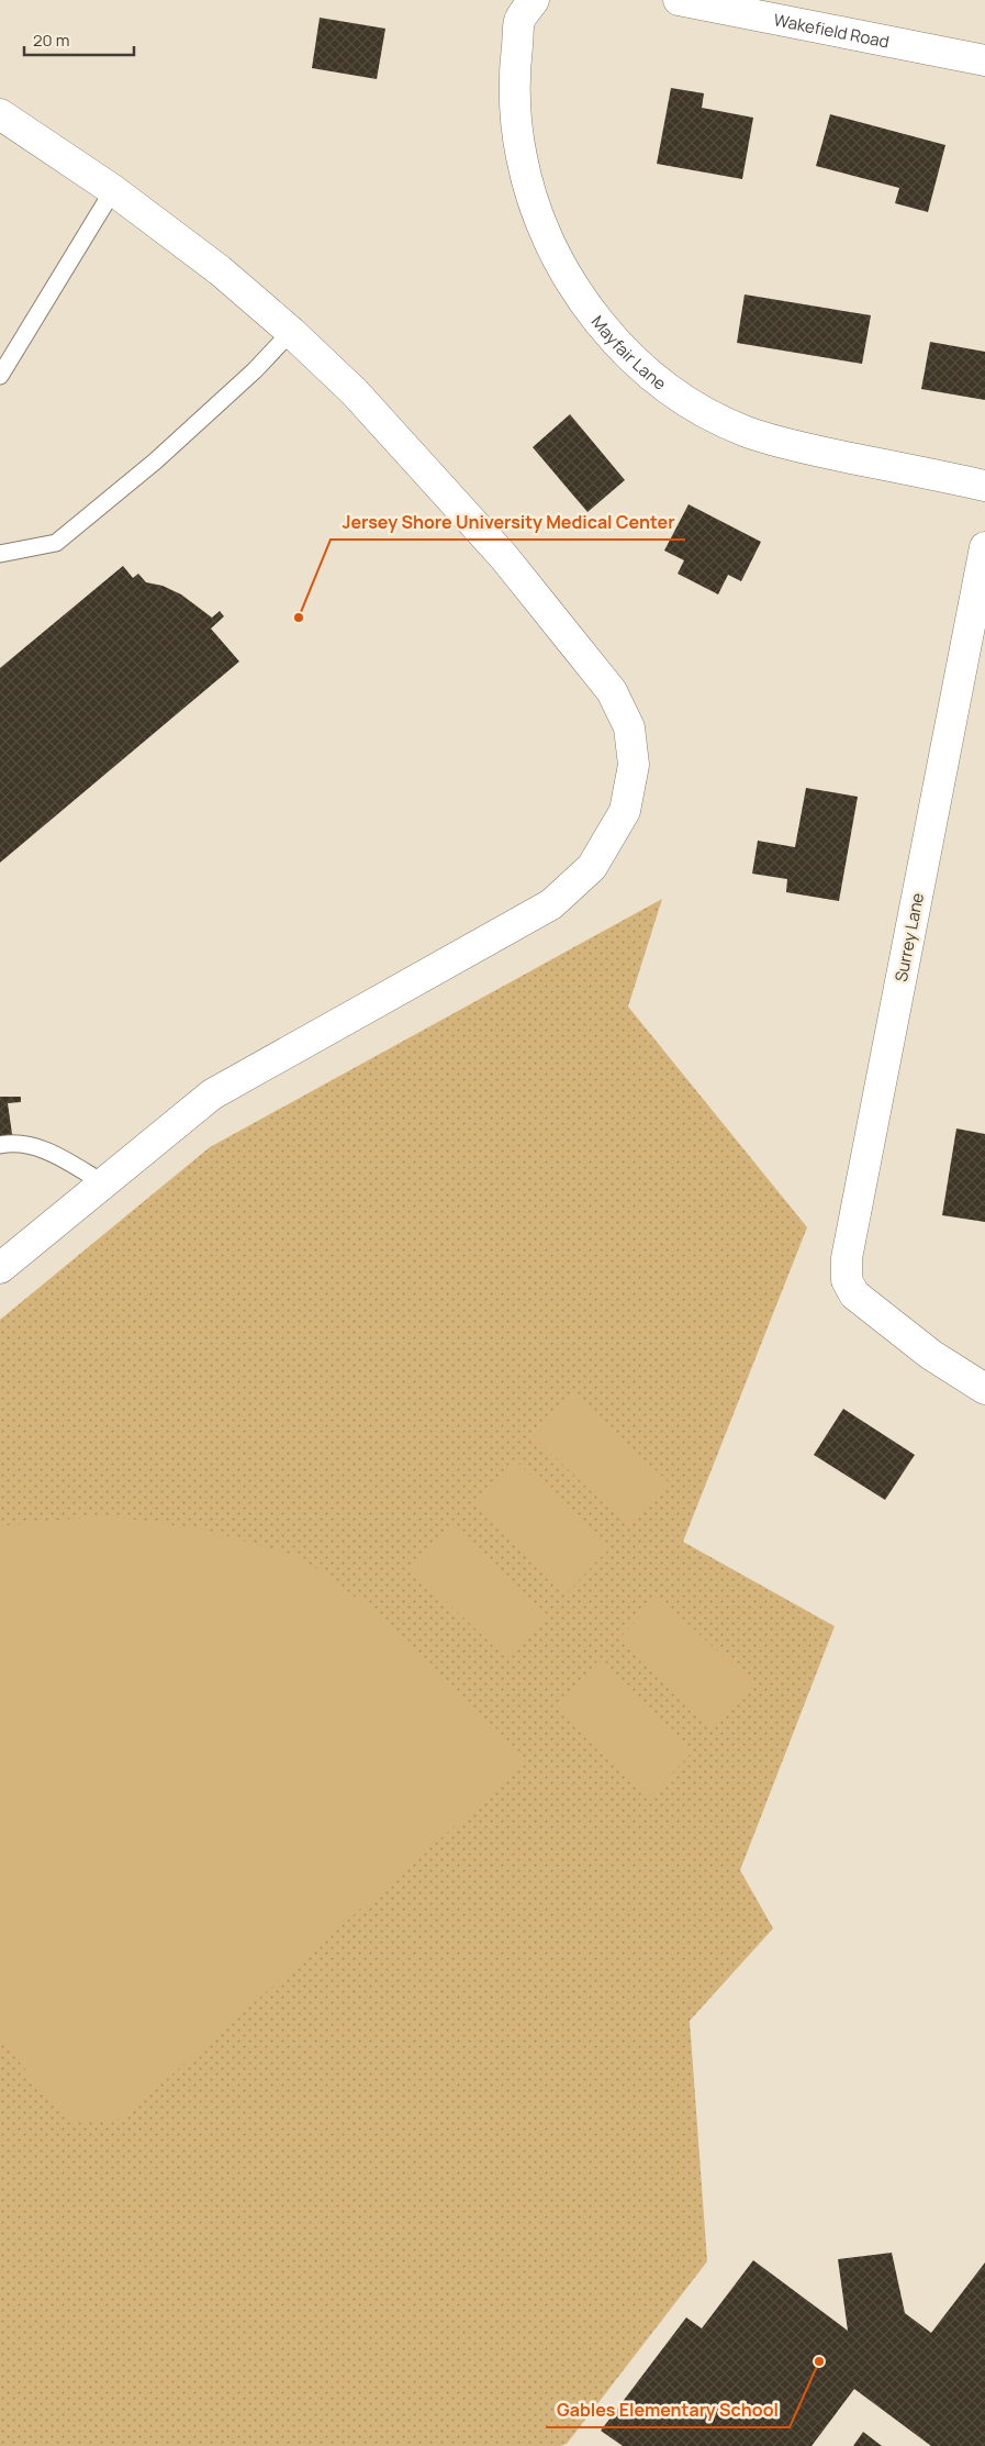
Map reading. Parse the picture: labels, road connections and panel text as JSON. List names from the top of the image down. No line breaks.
{"streets":{"street":["Wakefield Road","Mayfair Lane","Surrey Lane"]},"places":["Jersey Shore University Medical Center","Gables Elementary School"],"scale_bar":"20 m"}
